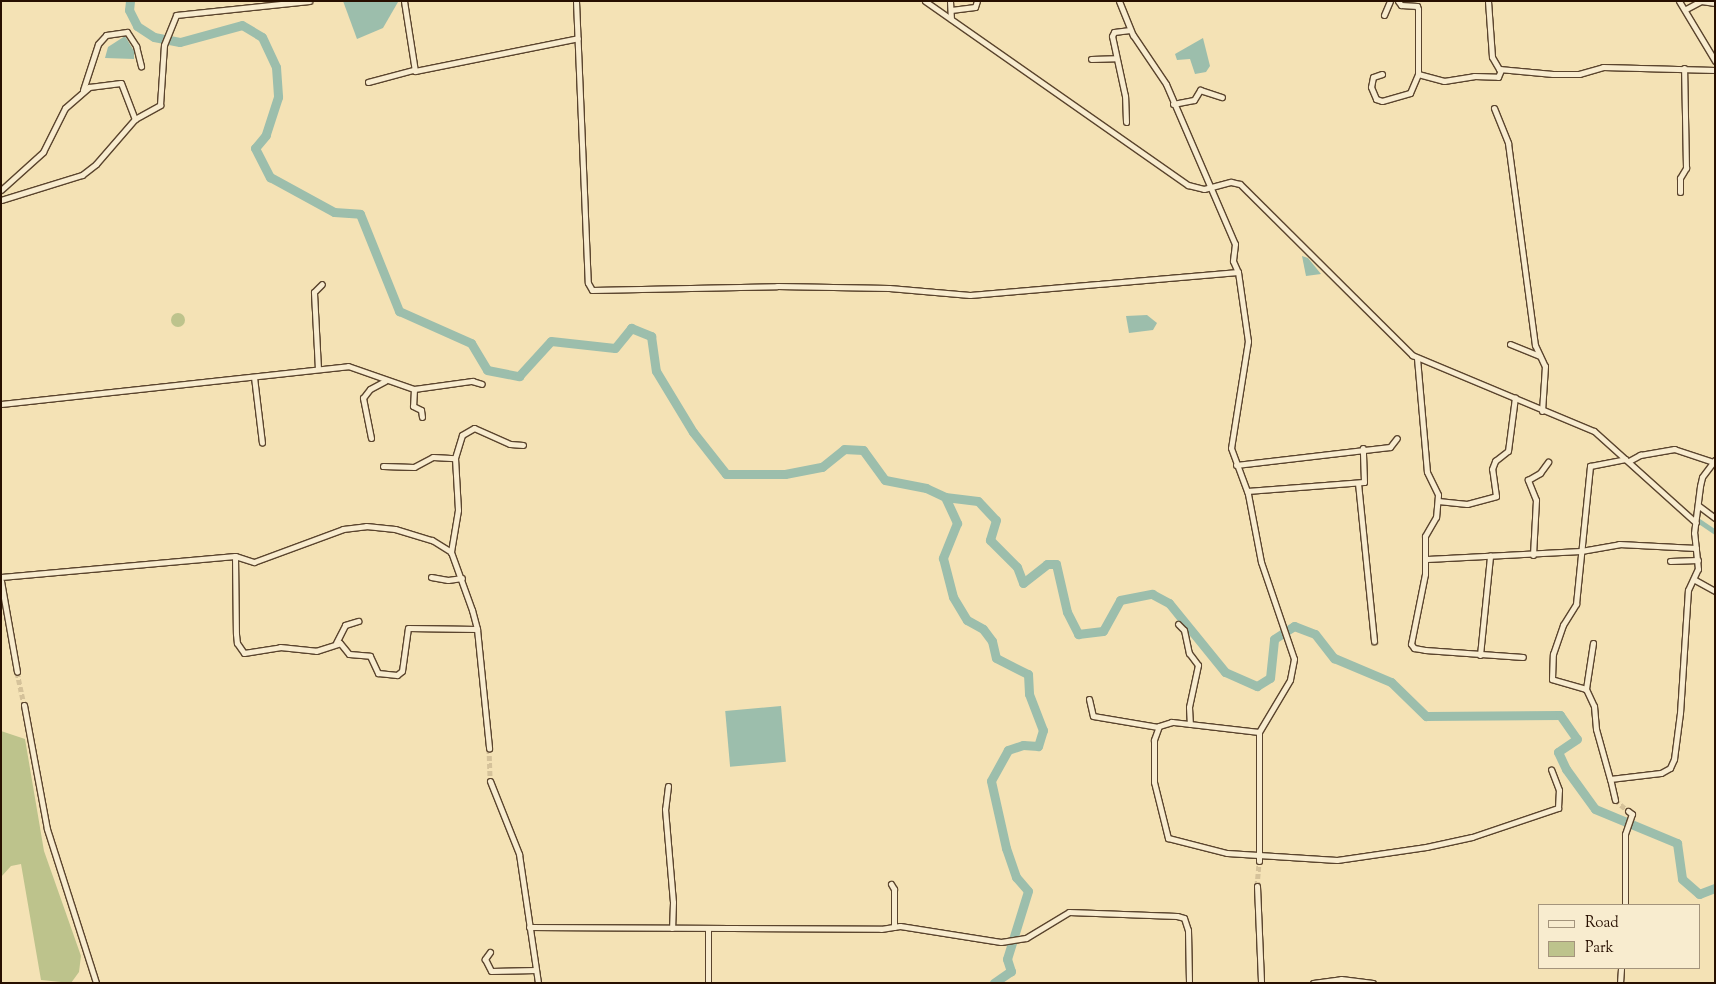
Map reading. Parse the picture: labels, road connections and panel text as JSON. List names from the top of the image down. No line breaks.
{"legend":["Road","Park"]}
